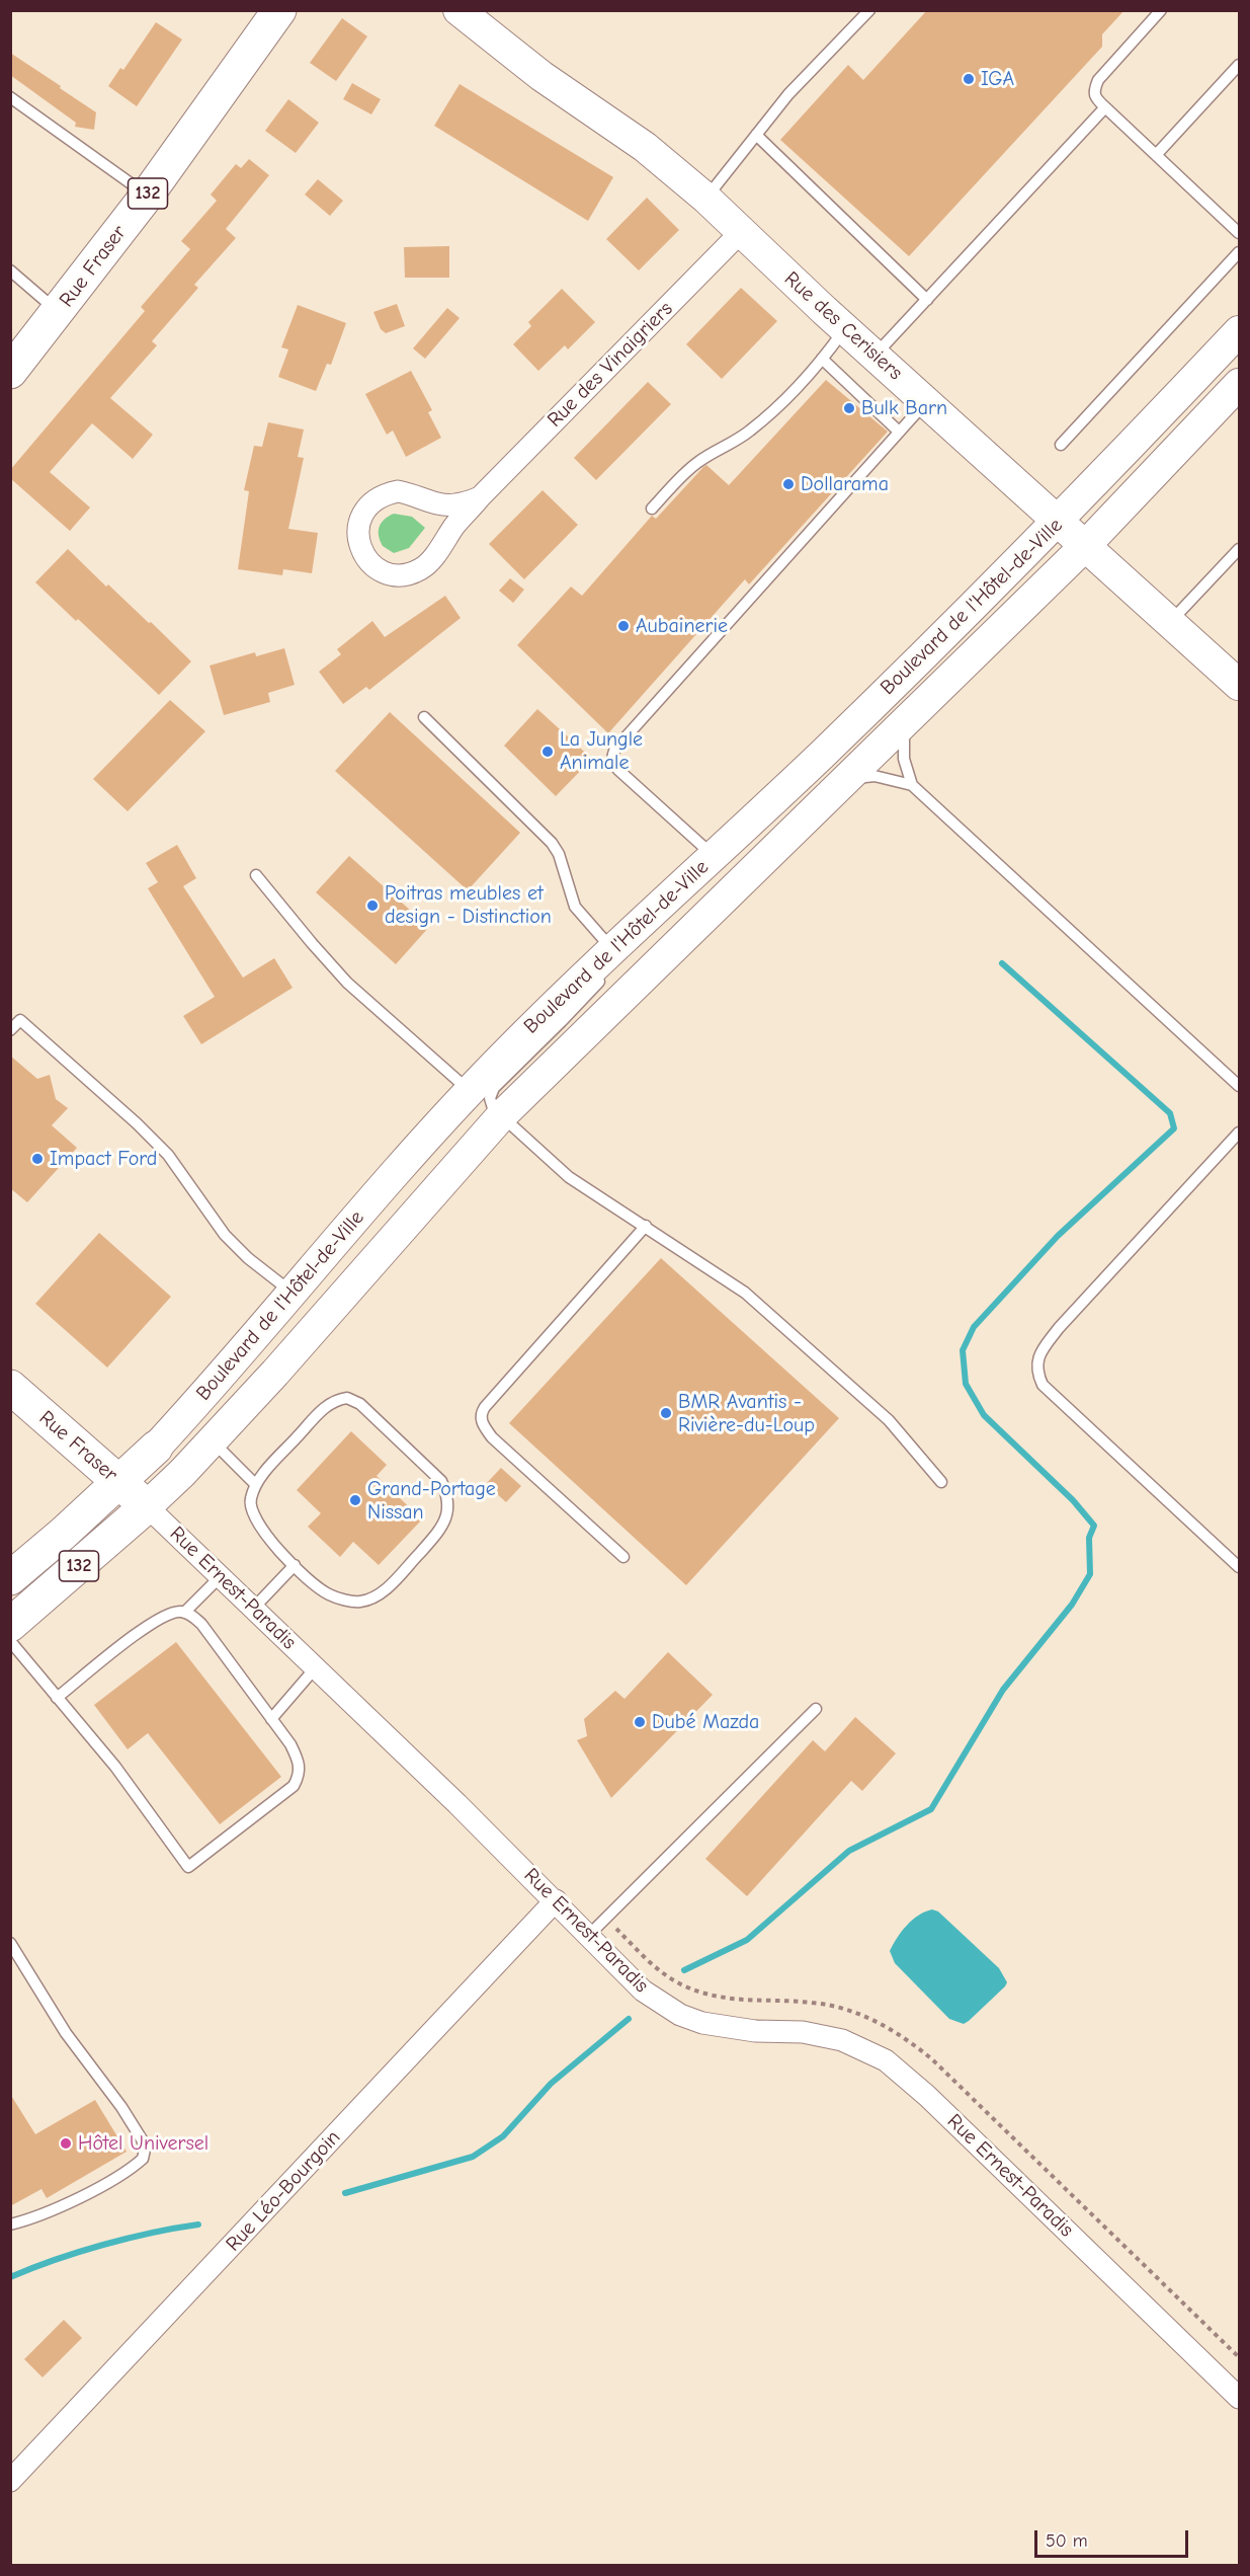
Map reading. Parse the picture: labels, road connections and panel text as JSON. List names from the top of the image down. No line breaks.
{"streets":{"main road":["132","Rue Fraser","Rue des Cerisiers","Boulevard de l'Hôtel-de-Ville"],"street":["Rue des Vinaigriers","Rue Ernest-Paradis","Rue Léo-Bourgoin"]},"crossings":[["Rue Fraser","Boulevard de l'Hôtel-de-Ville"],["Rue Fraser","Rue Ernest-Paradis"],["Rue des Cerisiers","Rue des Vinaigriers"],["Rue des Cerisiers","Boulevard de l'Hôtel-de-Ville"],["Boulevard de l'Hôtel-de-Ville","Rue Ernest-Paradis"],["Rue Ernest-Paradis","Rue Léo-Bourgoin"]],"places":["IGA","Bulk Barn","Dollarama","Aubainerie","La Jungle Animale","Poitras meubles et design - Distinction","Impact Ford","BMR Avantis - Rivière-du-Loup","Grand-Portage Nissan","Dubé Mazda","Hôtel Universel"],"scale_bar":"50 m"}
